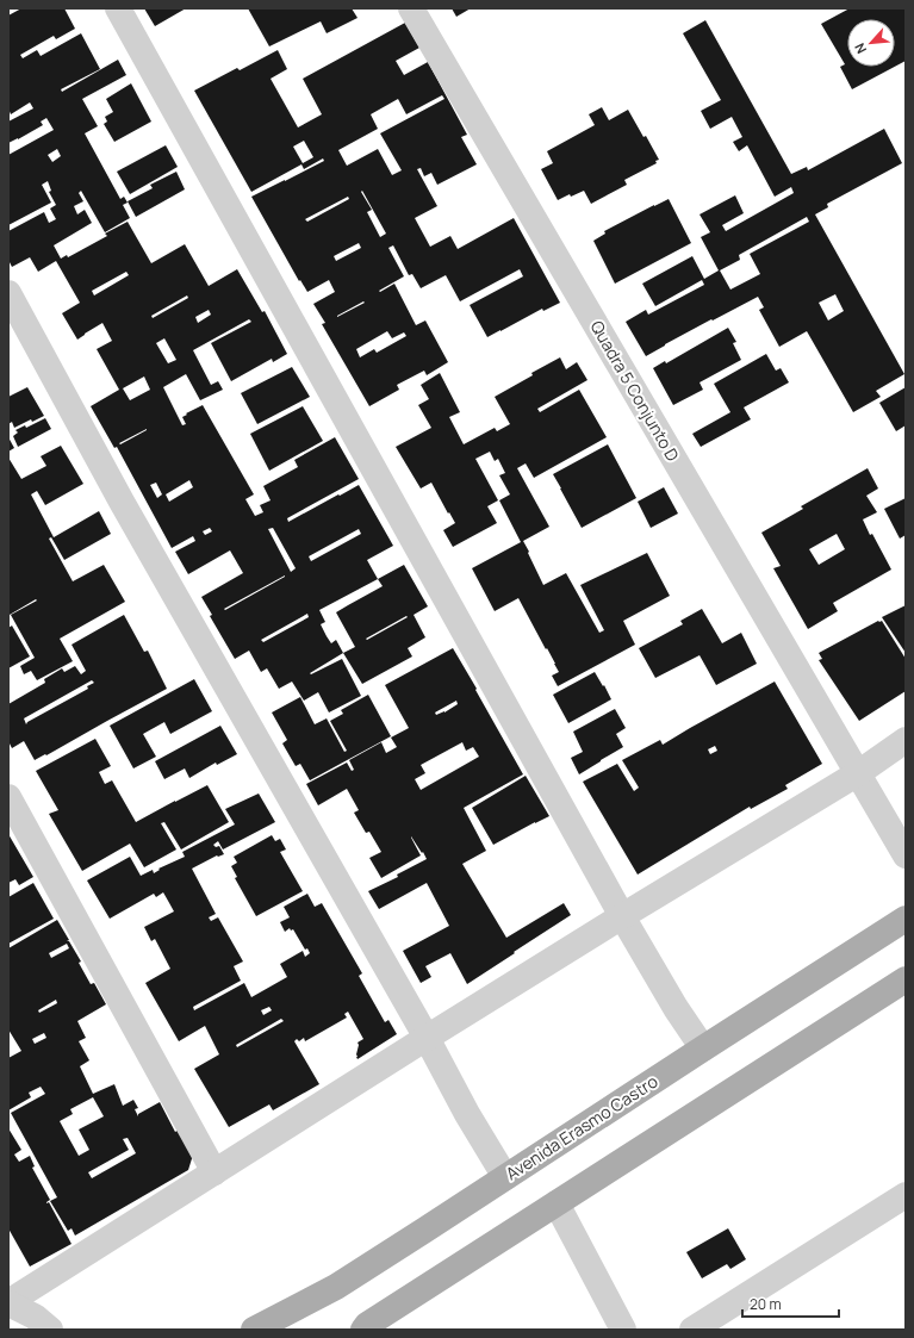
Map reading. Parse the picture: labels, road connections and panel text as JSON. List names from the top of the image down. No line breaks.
{"streets":{"main road":["Avenida Erasmo Castro"],"street":["Quadra 5 Conjunto D"]},"scale_bar":"20 m","north":"bottom left"}
